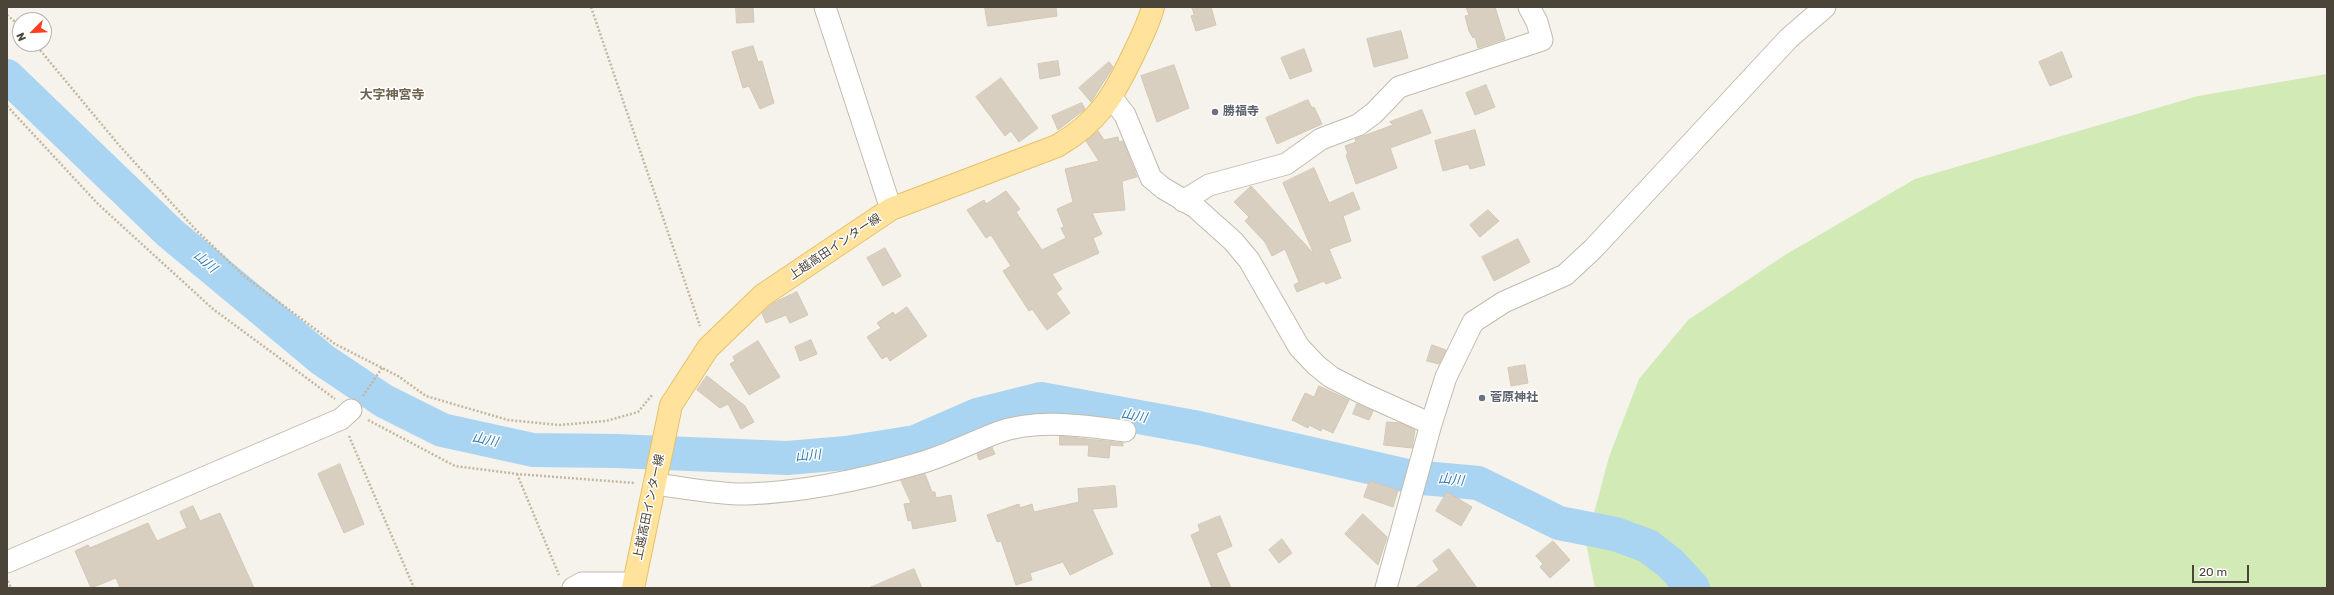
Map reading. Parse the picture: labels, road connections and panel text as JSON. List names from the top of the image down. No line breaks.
{"streets":{"main road":["上越高田インター線"]},"districts":["大字神宮寺"],"water":["山川"],"places":["勝福寺","菅原神社"],"scale_bar":"20 m","north":"bottom left"}
